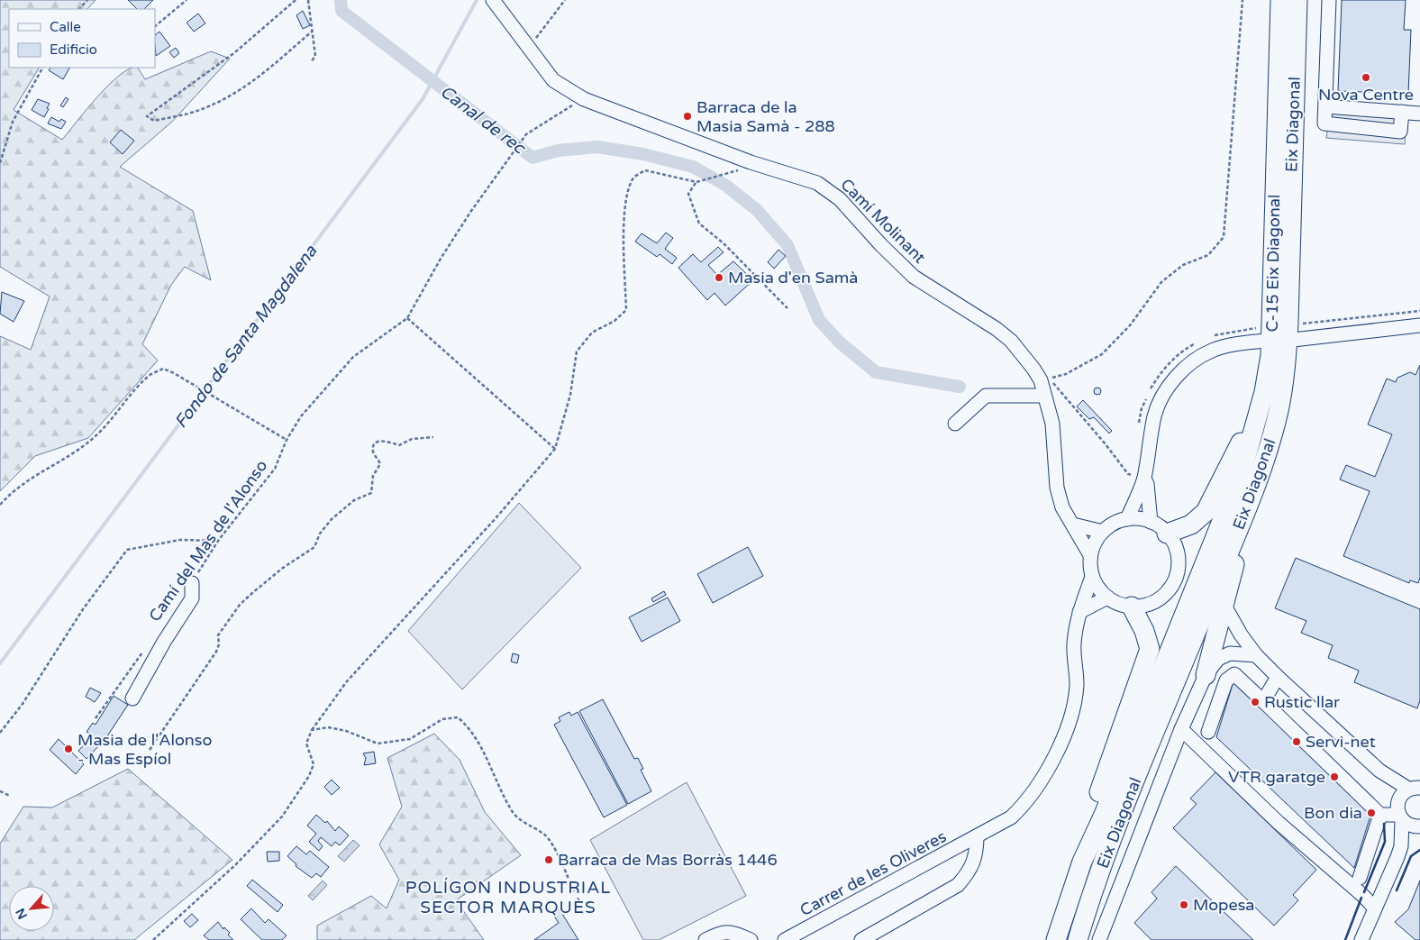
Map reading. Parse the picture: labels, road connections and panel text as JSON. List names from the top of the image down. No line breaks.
{"streets":{"highway":["Eix Diagonal","C-15 Eix Diagonal"],"street":["Camí Molinant","Carrer de les Oliveres"],"path":["Camí del Mas de l'Alonso"]},"crossings":[["Eix Diagonal","C-15 Eix Diagonal"],["Camí Molinant","Camí del Mas de l'Alonso"],["Camí Molinant","Carrer de les Oliveres"]],"districts":["POLÍGON INDUSTRIAL SECTOR MARQUÈS"],"water":["Canal de rec","Fondo de Santa Magdalena"],"places":["Nova Centre","Barraca de la Masia Samà - 288","Masia d'en Samà","Rustic llar","Servi-net","Masia de l'Alonso - Mas Espíol","VTR garatge","Bon dia","Barraca de Mas Borràs 1446","Mopesa"],"legend":["Calle","Edificio"],"north":"bottom left"}
